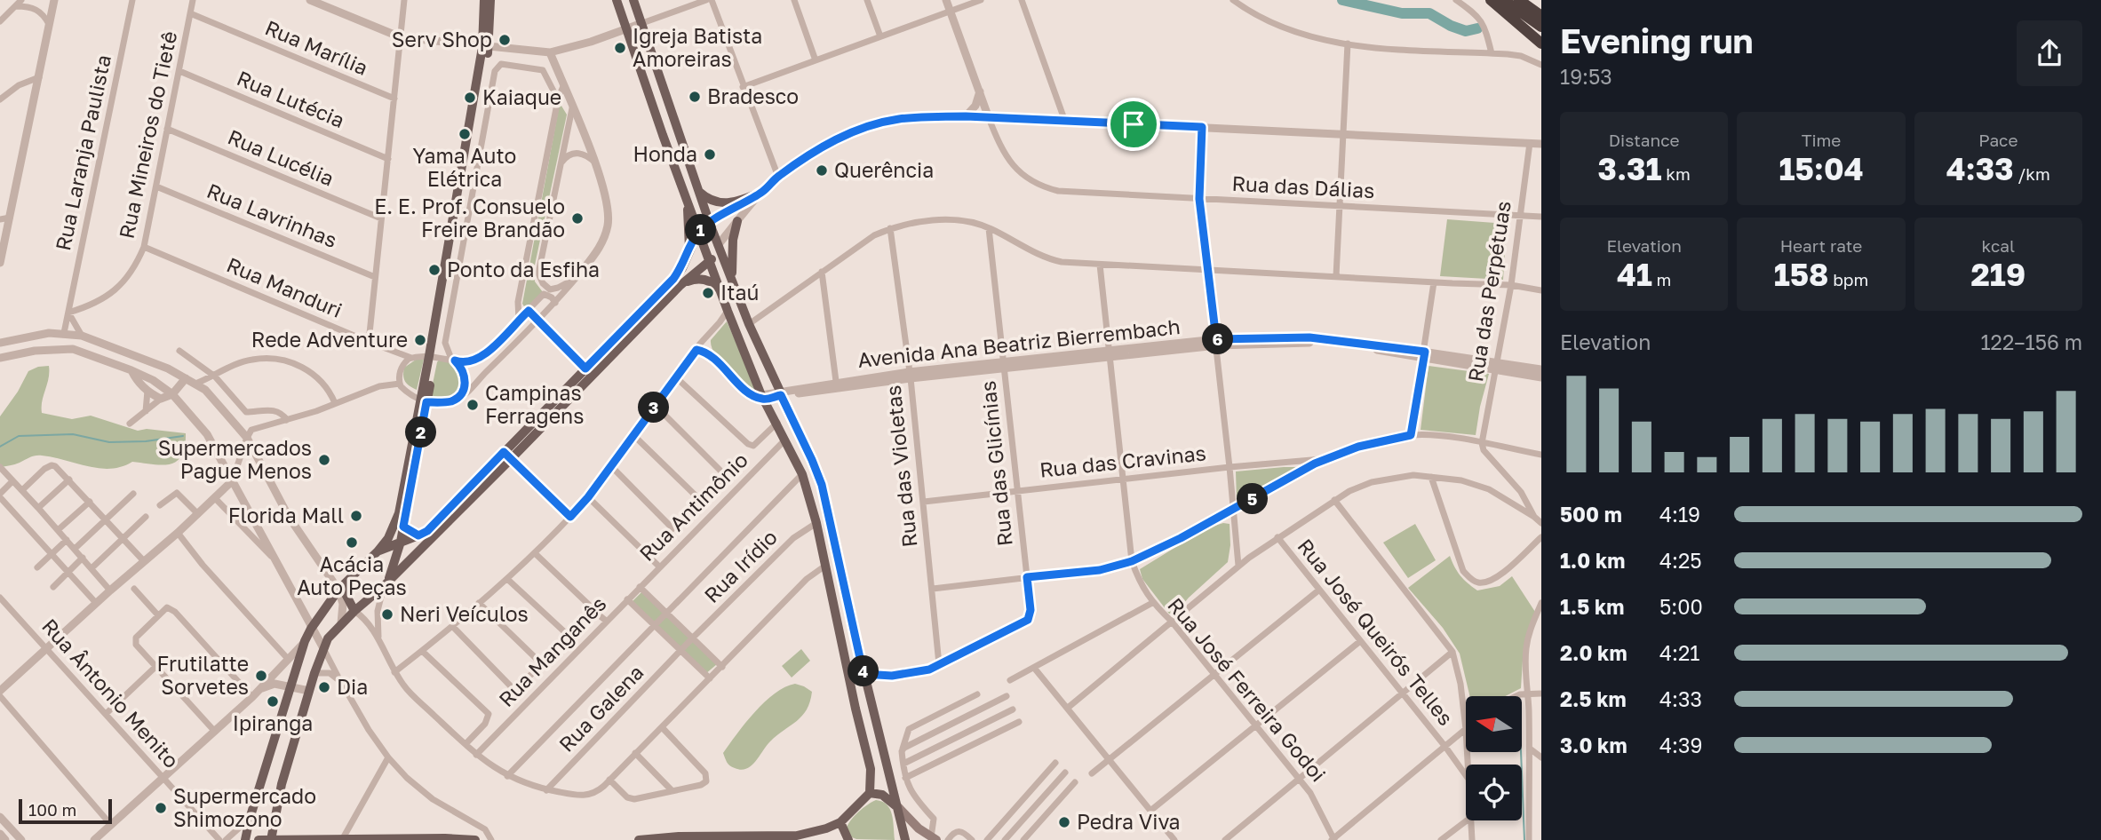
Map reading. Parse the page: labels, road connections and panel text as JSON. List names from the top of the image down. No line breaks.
{"streets":{"street":["Rua Marília","Rua Lutécia","Rua Mineiros do Tietê","Rua Laranja Paulista","Rua Lucélia","Rua das Dálias","Rua Lavrinhas","Rua Manduri","Rua das Perpétuas","Avenida Ana Beatriz Bierrembach","Rua das Cravinas","Rua das Glicínias","Rua das Violetas","Rua Antimônio","Rua Irídio","Rua José Queirós Telles","Rua Manganês","Rua José Ferreira Godoi","Rua Ântonio Menito","Rua Galena"]},"crossings":[["Rua Marília","Rua Mineiros do Tietê"],["Rua Lutécia","Rua Mineiros do Tietê"],["Rua Mineiros do Tietê","Rua Laranja Paulista"],["Rua Mineiros do Tietê","Rua Lucélia"],["Rua Mineiros do Tietê","Rua Lavrinhas"],["Rua Mineiros do Tietê","Rua Manduri"],["Rua das Dálias","Rua das Perpétuas"],["Rua das Perpétuas","Avenida Ana Beatriz Bierrembach"],["Avenida Ana Beatriz Bierrembach","Rua das Glicínias"],["Avenida Ana Beatriz Bierrembach","Rua das Violetas"],["Avenida Ana Beatriz Bierrembach","Rua José Ferreira Godoi"],["Rua das Cravinas","Rua das Glicínias"],["Rua das Cravinas","Rua das Violetas"],["Rua das Cravinas","Rua José Ferreira Godoi"],["Rua das Glicínias","Rua das Violetas"],["Rua Antimônio","Rua Manganês"],["Rua Irídio","Rua Galena"],["Rua Manganês","Rua Galena"]],"places":["Serv Shop","Igreja Batista Amoreiras","Bradesco","Kaiaque","Yama Auto Elétrica","Honda","Querência","E. E. Prof. Consuelo Freire Brandão","Ponto da Esfiha","Itaú","Rede Adventure","Campinas Ferragens","Supermercados Pague Menos","Florida Mall","Acácia Auto Peças","Neri Veículos","Frutilatte Sorvetes","Dia","Ipiranga","Supermercado Shimozono","Pedra Viva"],"scale_bar":"100 m","north":"left","page":{"heading":["Evening run","19:53"],"stats":[["Distance","3.31 km"],["Time","15:04"],["Pace","4:33 /km"],["Elevation","41 m"],["Heart rate","158 bpm"],["kcal","219"]],"pins":["1","6","3","2","5","4"],"chart":["Elevation","122–156 m"],"list":[{"name":"500 m","note":"4:19"},{"name":"1.0 km","note":"4:25"},{"name":"1.5 km","note":"5:00"},{"name":"2.0 km","note":"4:21"},{"name":"2.5 km","note":"4:33"},{"name":"3.0 km","note":"4:39"}],"scale":"100 m"}}
